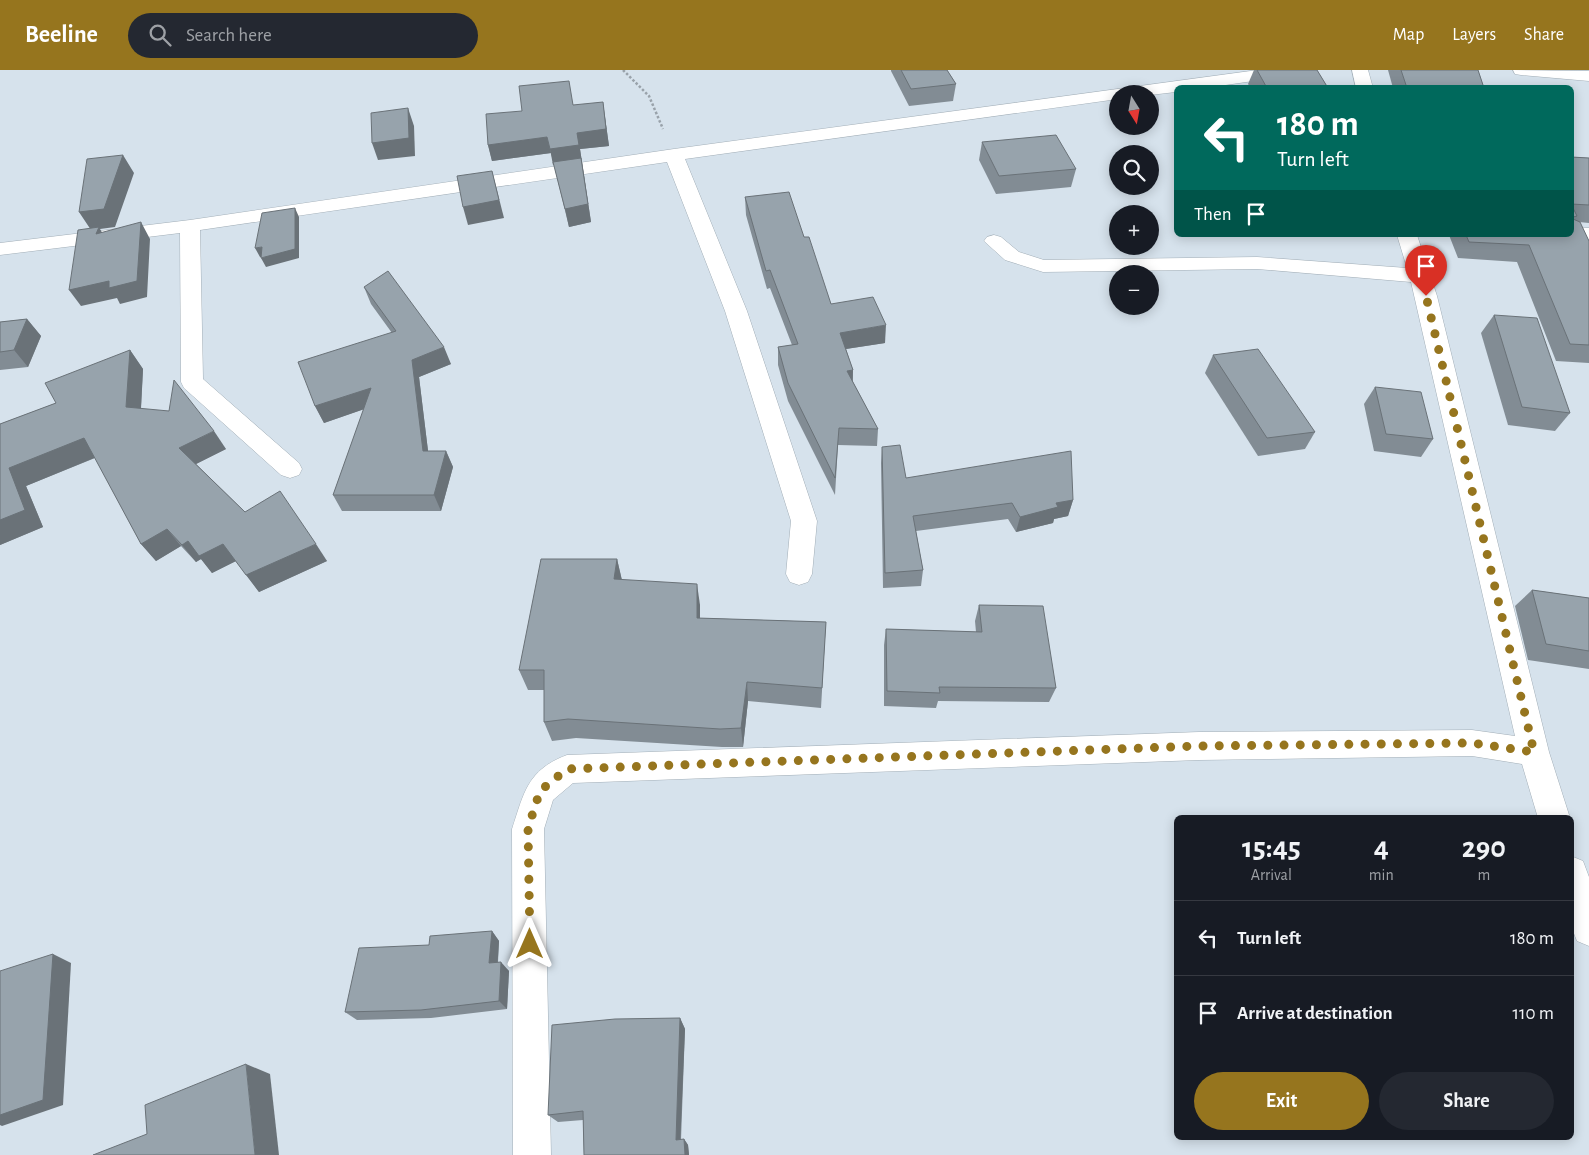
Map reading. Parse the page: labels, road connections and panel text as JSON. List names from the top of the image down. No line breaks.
{"north":"bottom","page":{"header":"Beeline","search":"Search here","nav":["Map","Layers","Share"],"map_buttons":["+","−"],"turn":["180 m","Turn left"],"then":"Then","eta":["15:45","Arrival","4","min","290","m"],"list":[{"name":"Turn left","value":"180 m"},{"name":"Arrive at destination","value":"110 m"}],"buttons":["Exit","Share"]}}
